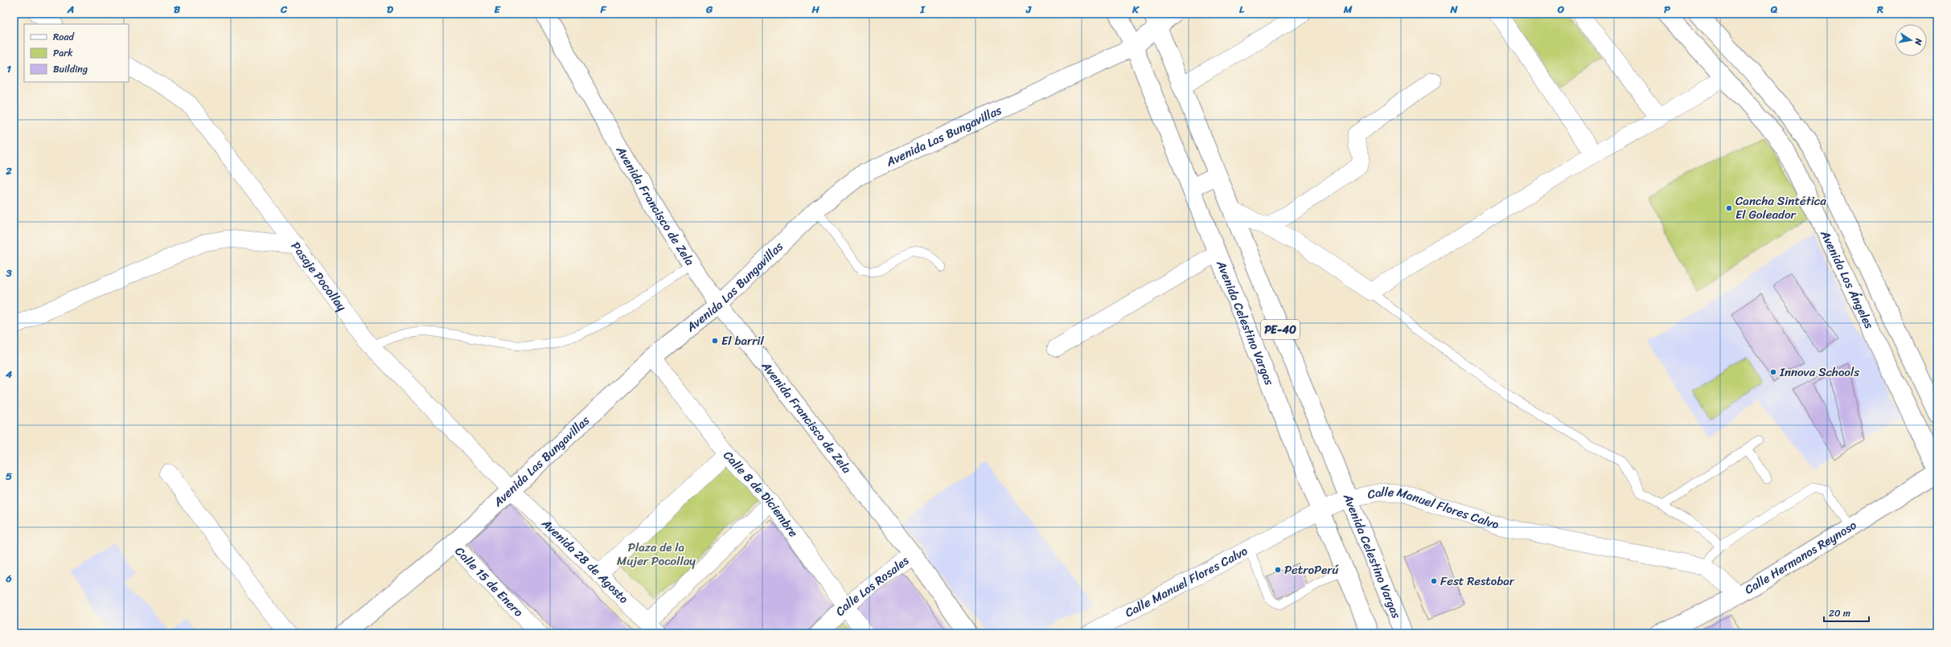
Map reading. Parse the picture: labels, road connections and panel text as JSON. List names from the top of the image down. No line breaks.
{"streets":{"main road":["Avenida Las Bungavillas","Avenida Francisco de Zela","Avenida Los Ángeles","Avenida Celestino Vargas","PE-40","Calle Hermanos Reynoso"],"street":["Pasaje Pocollay","Calle 8 de Diciembre","Calle Manuel Flores Calvo","Avenida 28 de Agosto","Calle 15 de Enero","Calle Los Rosales"]},"crossings":[["Avenida Las Bungavillas","Avenida Francisco de Zela"],["Avenida Las Bungavillas","Pasaje Pocollay"],["Avenida Las Bungavillas","Avenida Celestino Vargas"],["Avenida Las Bungavillas","Calle 8 de Diciembre"],["Avenida Las Bungavillas","Avenida 28 de Agosto"],["Avenida Las Bungavillas","Calle 15 de Enero"],["Avenida Francisco de Zela","Calle Los Rosales"],["Pasaje Pocollay","Avenida 28 de Agosto"],["Avenida Celestino Vargas","Calle Manuel Flores Calvo"],["Calle 8 de Diciembre","Calle Los Rosales"],["Calle Manuel Flores Calvo","Calle Hermanos Reynoso"]],"parks":["Plaza de la Mujer Pocollay"],"places":["Cancha Sintética El Goleador","El barril","Innova Schools","PetroPerú","Fest Restobar"],"legend":["Road","Park","Building"],"scale_bar":"20 m","north":"right","grid":{"columns":["A","B","C","D","E","F","G","H","I","J","K","L","M","N","O","P","Q","R"],"rows":["1","2","3","4","5","6"]}}
